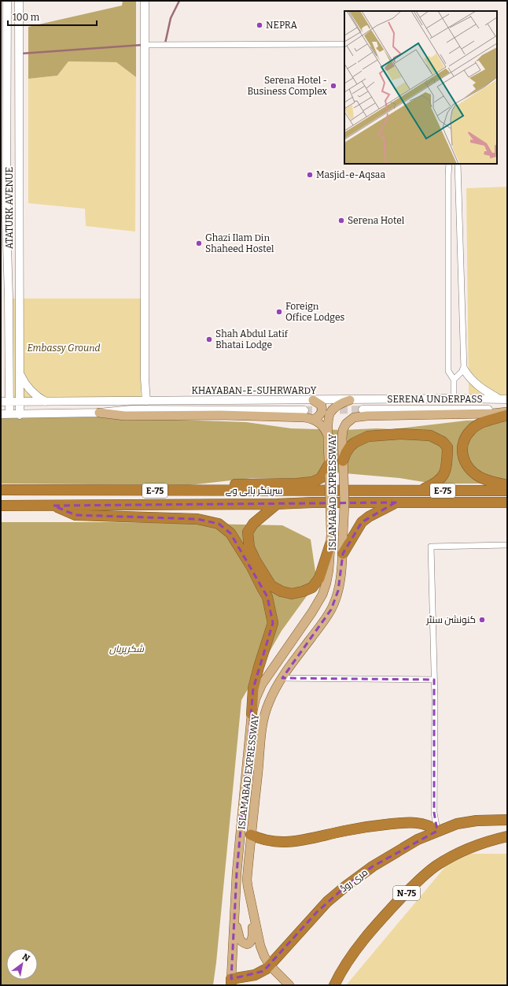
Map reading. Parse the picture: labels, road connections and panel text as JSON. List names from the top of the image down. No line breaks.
{"streets":{"highway":["E-75","سرینگر ہائی وے","مری روڈ","N-75"],"main road":["ISLAMABAD EXPRESSWAY"],"street":["ATATURK AVENUE","KHAYABAN-E-SUHRWARDY"]},"crossings":[["ATATURK AVENUE","KHAYABAN-E-SUHRWARDY"],["KHAYABAN-E-SUHRWARDY","ISLAMABAD EXPRESSWAY"],["ISLAMABAD EXPRESSWAY","مری روڈ"]],"parks":["Embassy Ground","شکرپریاں"],"places":["NEPRA","Serena Hotel - Business Complex","Masjid-e-Aqsaa","Serena Hotel","Ghazi Ilam Din Shaheed Hostel","Foreign Office Lodges","Shah Abdul Latif Bhatai Lodge","کنونشن سنٹر"],"scale_bar":"100 m","north":"top right"}
